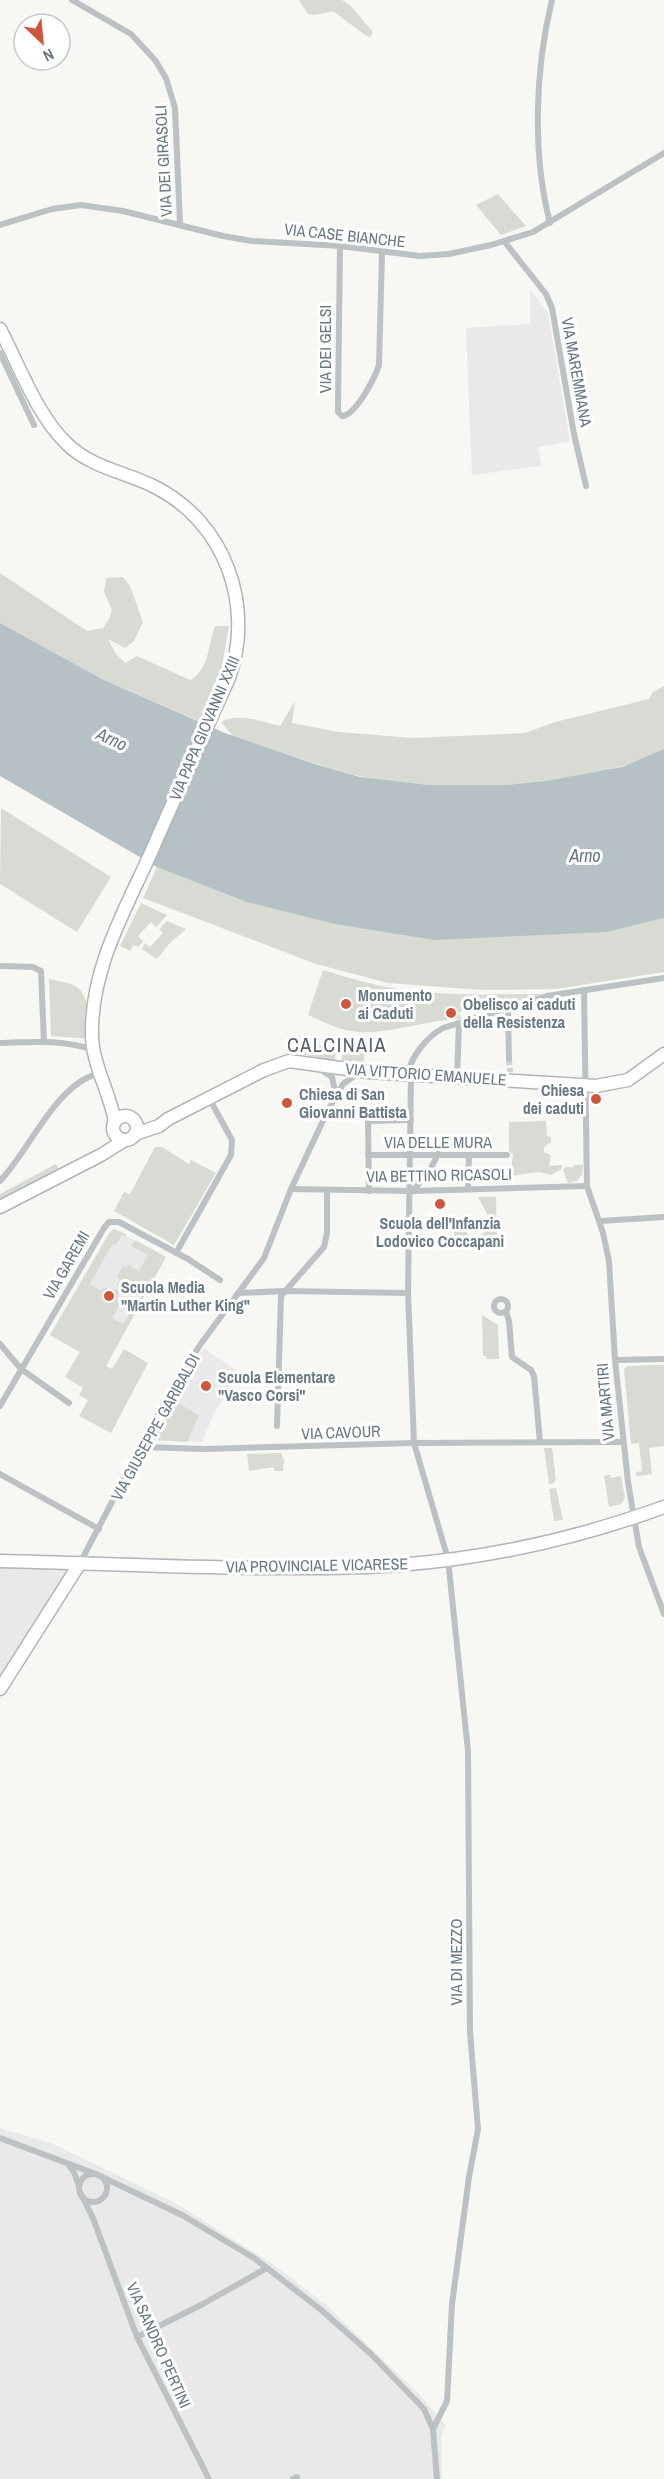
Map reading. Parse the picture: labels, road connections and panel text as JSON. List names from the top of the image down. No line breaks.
{"streets":{"main road":["VIA PAPA GIOVANNI XXIII","VIA VITTORIO EMANUELE","VIA GIUSEPPE GARIBALDI","VIA PROVINCIALE VICARESE"],"street":["VIA DEI GIRASOLI","VIA CASE BIANCHE","VIA DEI GELSI","VIA MAREMMANA","VIA DELLE MURA","VIA BETTINO RICASOLI","VIA GAREMI","VIA MARTIRI","VIA CAVOUR","VIA DI MEZZO","VIA SANDRO PERTINI"]},"crossings":[["VIA DEI GIRASOLI","VIA CASE BIANCHE"],["VIA CASE BIANCHE","VIA DEI GELSI"],["VIA CASE BIANCHE","VIA MAREMMANA"],["VIA VITTORIO EMANUELE","VIA MARTIRI"],["VIA VITTORIO EMANUELE","VIA GIUSEPPE GARIBALDI"],["VIA VITTORIO EMANUELE","VIA DI MEZZO"],["VIA DELLE MURA","VIA DI MEZZO"],["VIA BETTINO RICASOLI","VIA MARTIRI"],["VIA BETTINO RICASOLI","VIA GIUSEPPE GARIBALDI"],["VIA BETTINO RICASOLI","VIA DI MEZZO"],["VIA MARTIRI","VIA CAVOUR"],["VIA MARTIRI","VIA PROVINCIALE VICARESE"],["VIA GIUSEPPE GARIBALDI","VIA CAVOUR"],["VIA GIUSEPPE GARIBALDI","VIA PROVINCIALE VICARESE"],["VIA CAVOUR","VIA DI MEZZO"],["VIA PROVINCIALE VICARESE","VIA DI MEZZO"]],"districts":["CALCINAIA"],"water":["Arno"],"places":["Monumento ai Caduti","Obelisco ai caduti della Resistenza","Chiesa dei caduti","Chiesa di San Giovanni Battista","Scuola dell'Infanzia Lodovico Coccapani","Scuola Media \"Martin Luther King\"","Scuola Elementare \"Vasco Corsi\""],"north":"bottom right"}
